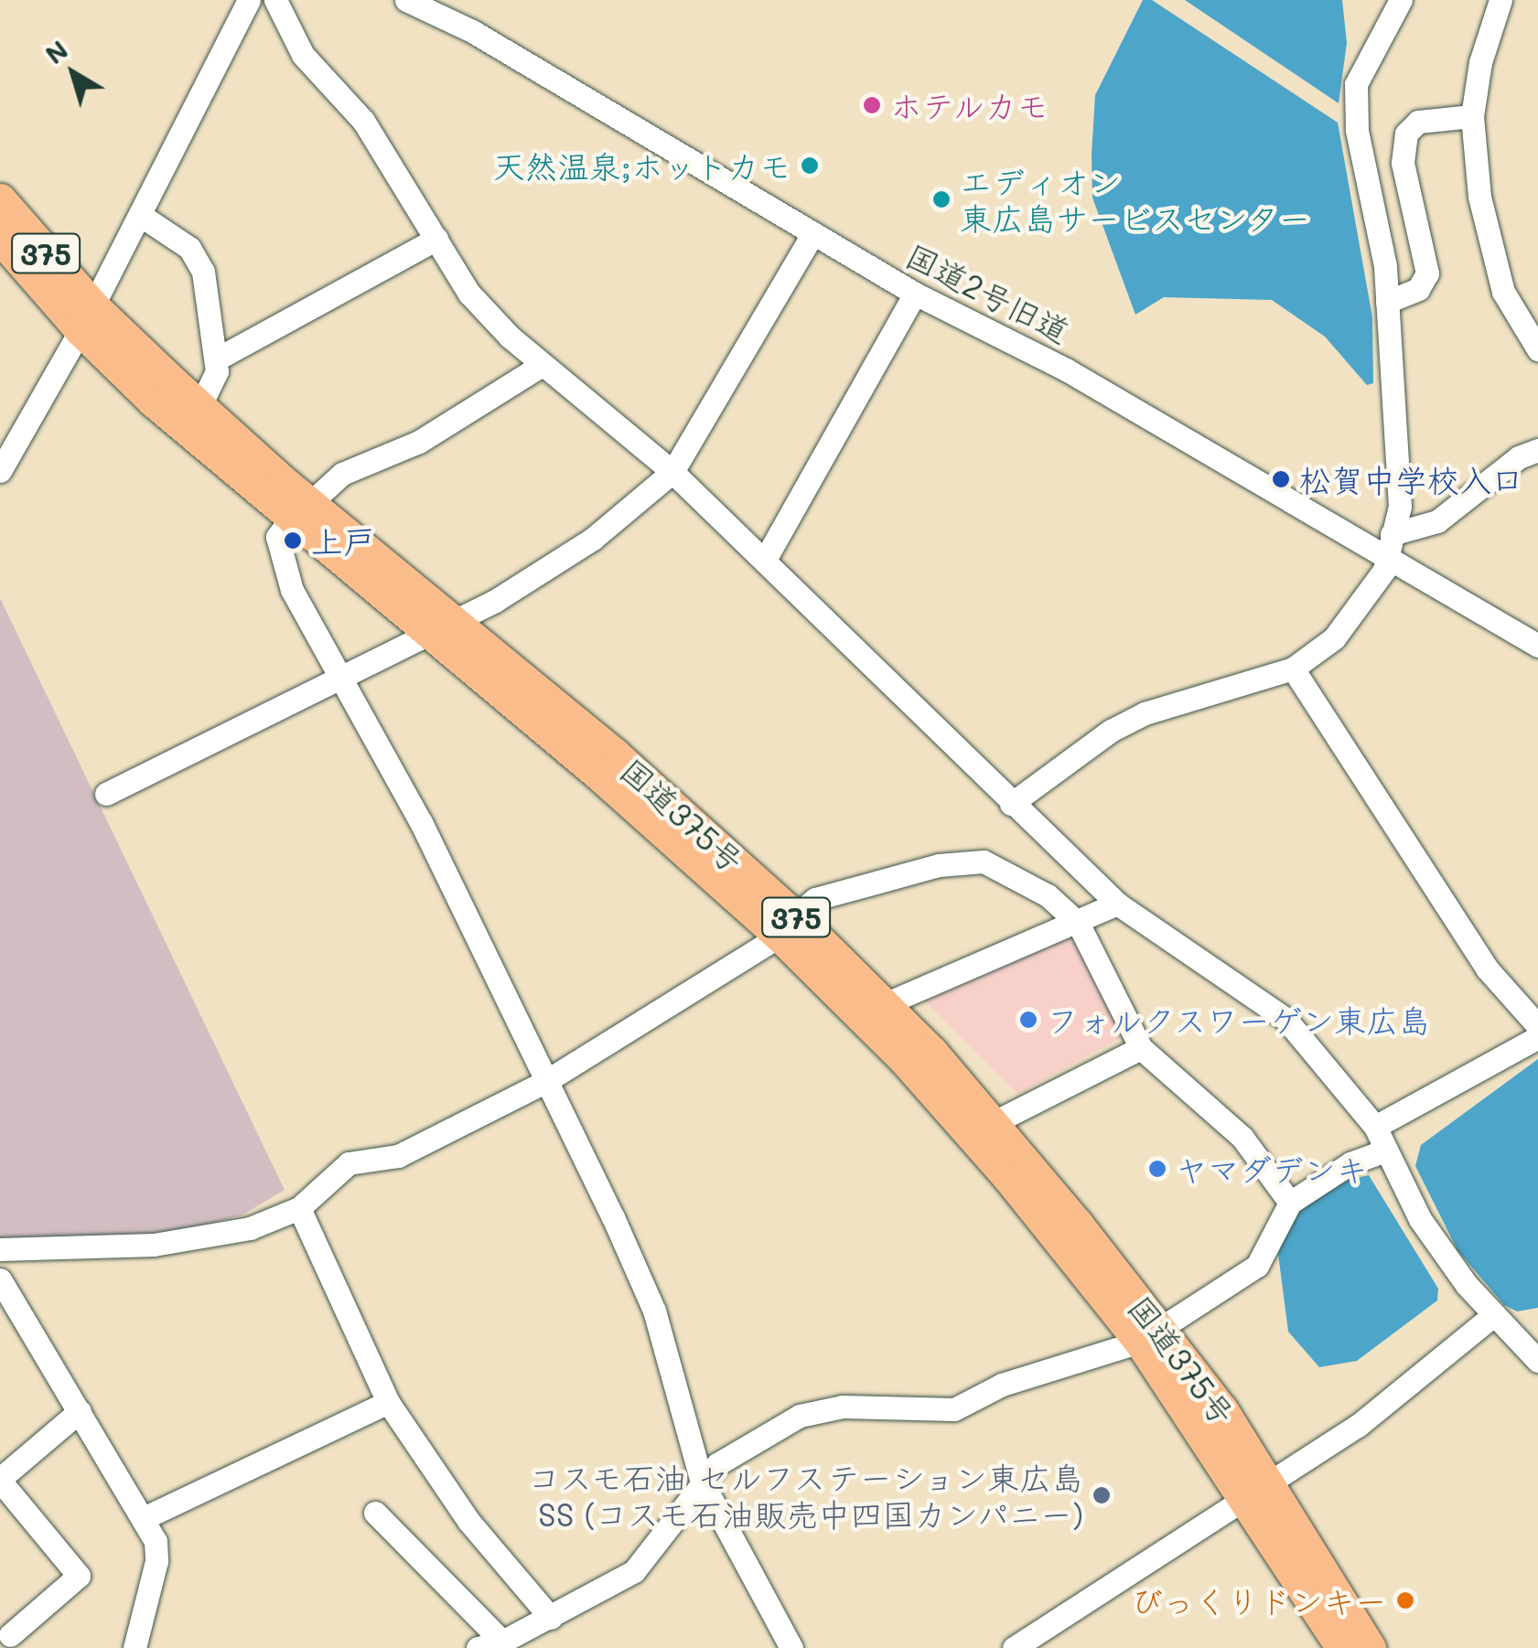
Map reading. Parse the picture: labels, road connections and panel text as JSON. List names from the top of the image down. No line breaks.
{"streets":{"highway":["375","国道375号"],"street":["国道2号旧道"]},"places":["ホテルカモ","天然温泉;ホットカモ","エディオン 東広島サービスセンター","松賀中学校入口","上戸","フォルクスワーゲン東広島","ヤマダデンキ","コスモ石油 セルフステーション東広島 SS (コスモ石油販売中四国カンパニー)","びっくりドンキー"],"north":"top left"}
